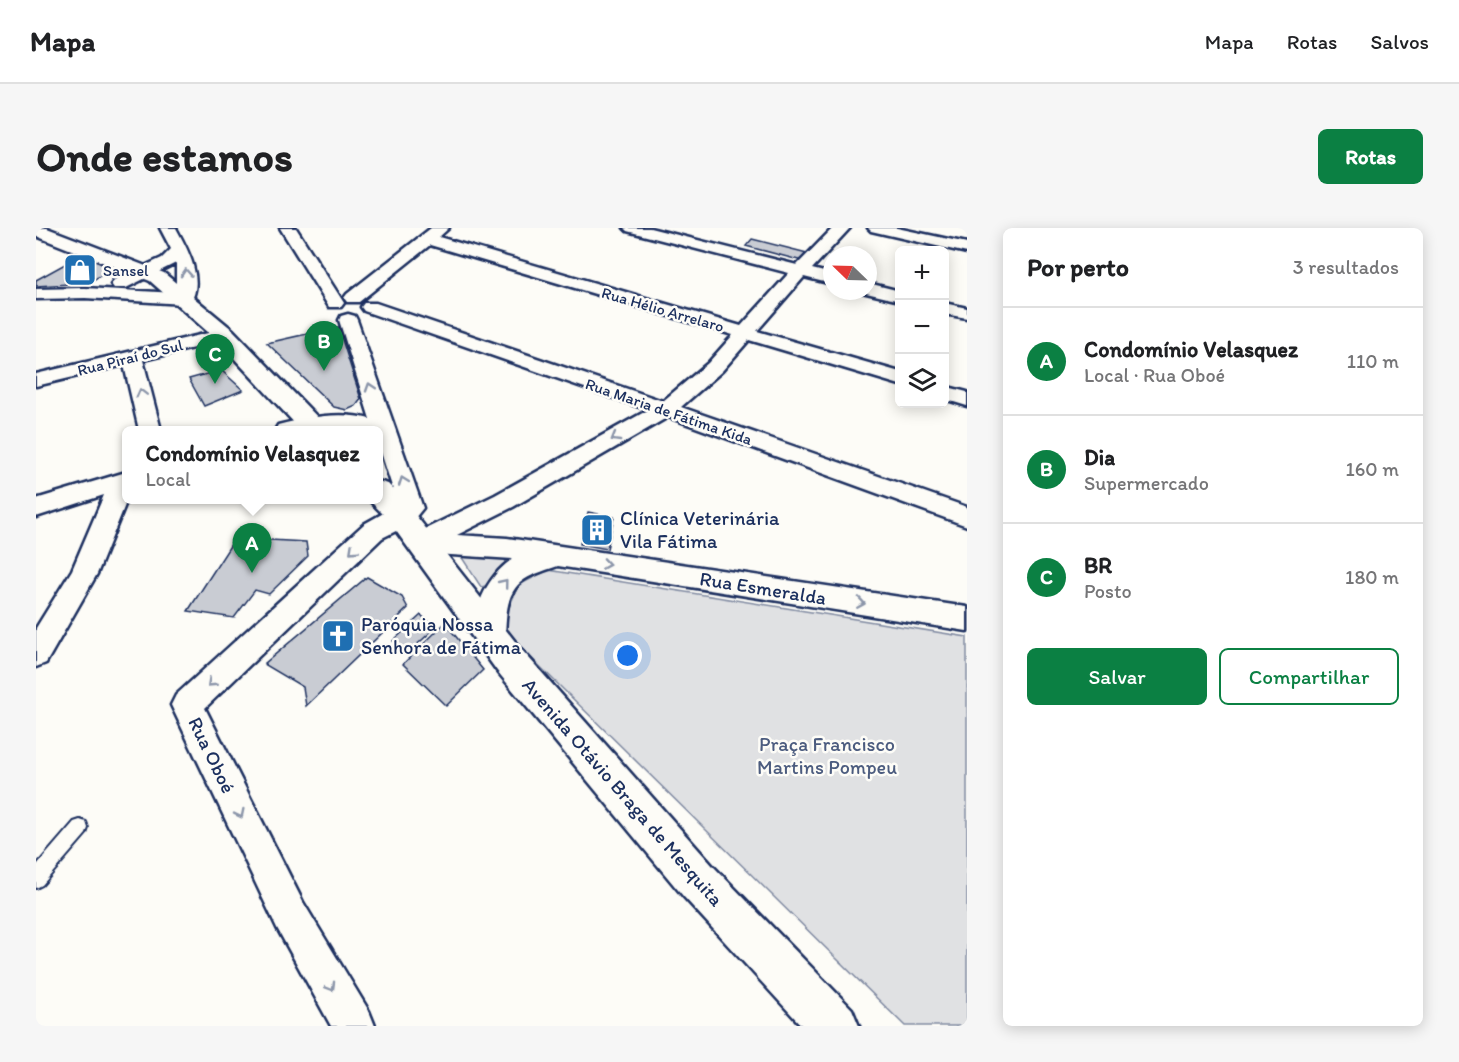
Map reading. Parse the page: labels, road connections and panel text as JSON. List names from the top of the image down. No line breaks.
{"streets":{"main road":["Avenida Otávio Braga de Mesquita"],"street":["Rua Hélio Arrelaro","Rua Piraí do Sul","Rua Maria de Fátima Kida","Rua Esmeralda","Rua Oboé"]},"crossings":[["Rua Esmeralda","Rua Oboé"],["Rua Esmeralda","Avenida Otávio Braga de Mesquita"],["Rua Oboé","Avenida Otávio Braga de Mesquita"]],"parks":["Praça Francisco Martins Pompeu"],"places":{"shop":["Sansel"],"building":["Clínica Veterinária Vila Fátima"],"church":["Paróquia Nossa Senhora de Fátima"]},"north":"top left","page":{"header":"Mapa","nav":["Mapa","Rotas","Salvos"],"buttons":["Rotas",["Salvar","Compartilhar"]],"title":"Onde estamos","heading":["Por perto","3 resultados"],"map_buttons":["+","−"],"list":[{"mark":"A","name":"Condomínio Velasquez","note":"Local · Rua Oboé","value":"110 m"},{"mark":"B","name":"Dia","note":"Supermercado","value":"160 m"},{"mark":"C","name":"BR","note":"Posto","value":"180 m"}],"pins":["B","C","A"],"popup":["Condomínio Velasquez","Local"]}}
